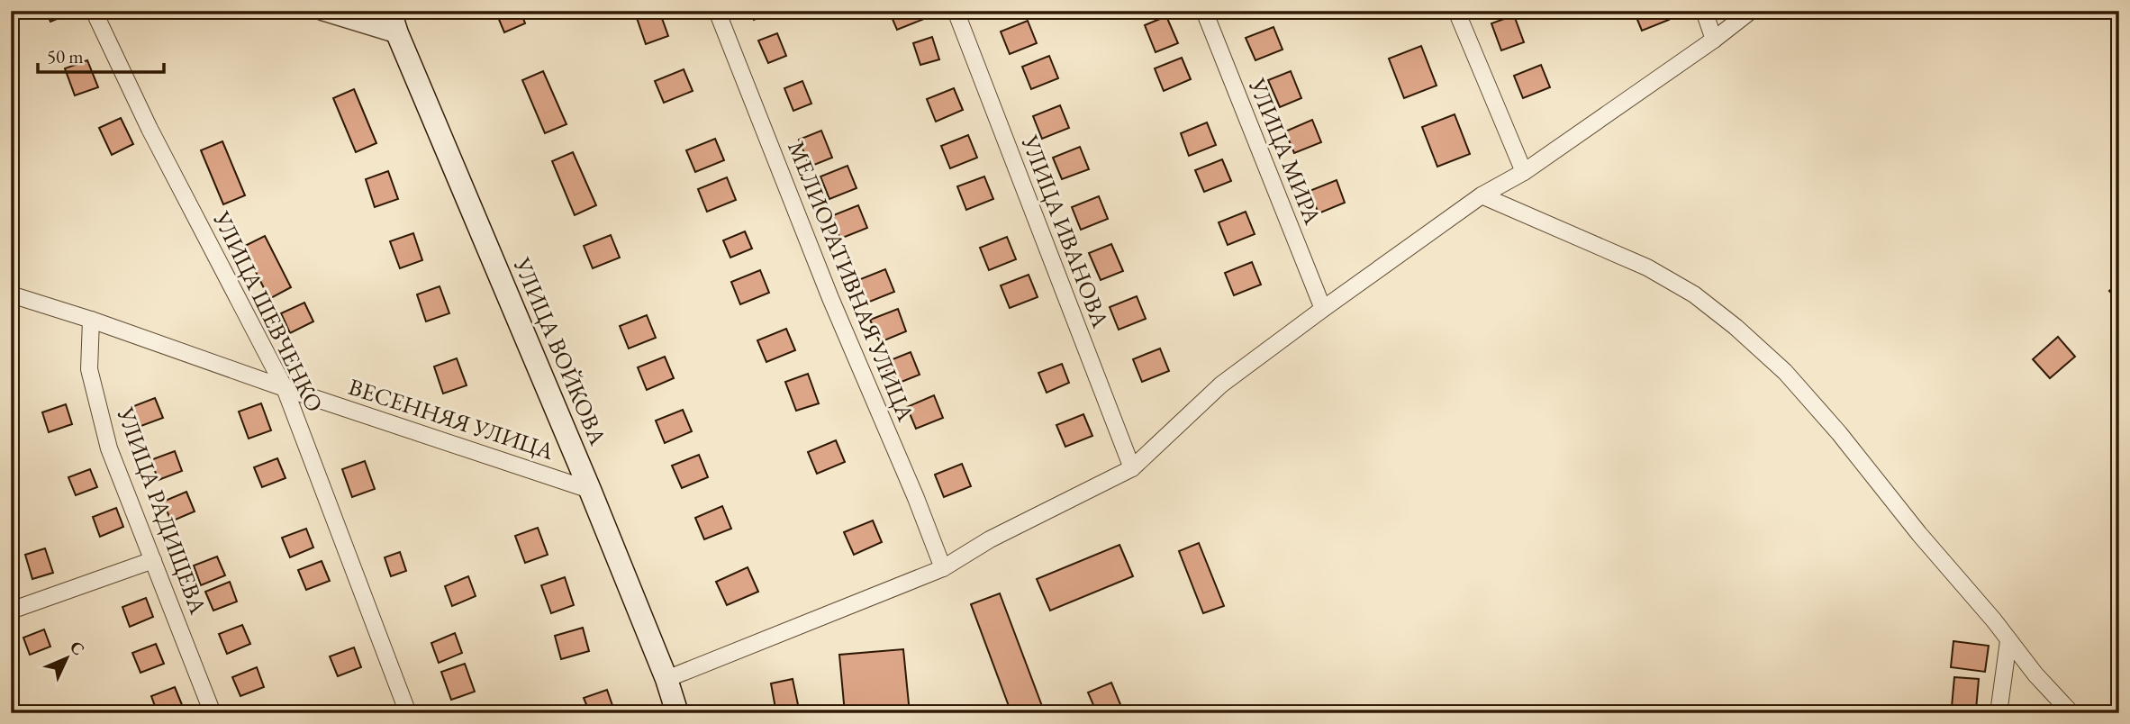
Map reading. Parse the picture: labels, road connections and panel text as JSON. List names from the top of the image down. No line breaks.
{"streets":{"main road":["УЛИЦА ВОЙКОВА"],"street":["УЛИЦА МИРА","УЛИЦА ИВАНОВА","МЕЛИОРАТИВНАЯ УЛИЦА","УЛИЦА ШЕВЧЕНКО","ВЕСЕННЯЯ УЛИЦА","УЛИЦА РАДИЩЕВА"]},"crossings":[["УЛИЦА ШЕВЧЕНКО","ВЕСЕННЯЯ УЛИЦА"],["УЛИЦА ВОЙКОВА","ВЕСЕННЯЯ УЛИЦА"],["ВЕСЕННЯЯ УЛИЦА","УЛИЦА РАДИЩЕВА"]],"scale_bar":"50 m","north":"top right"}
